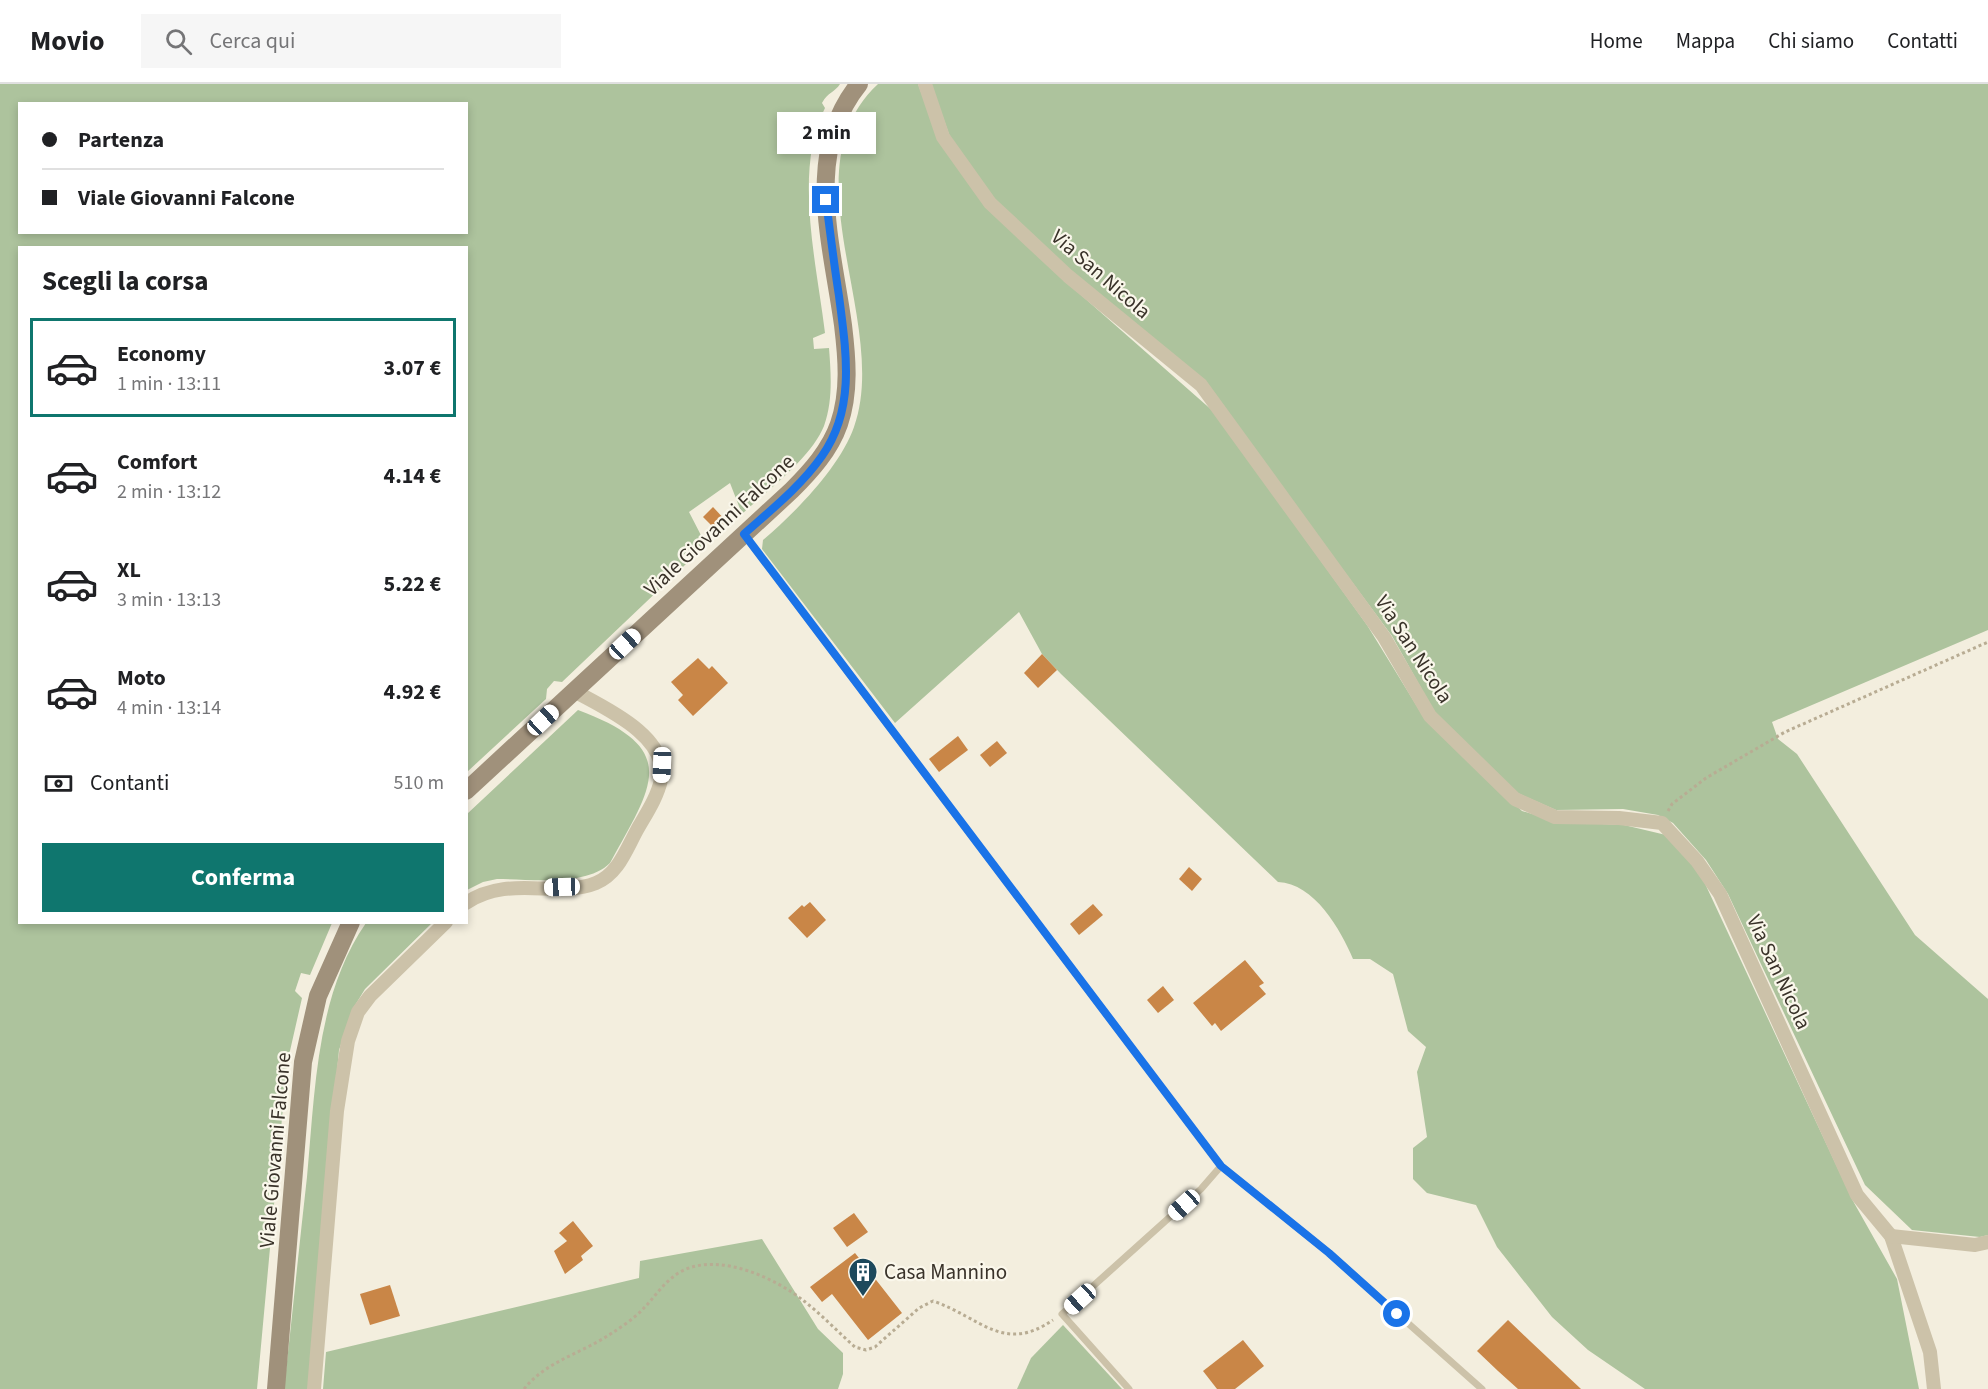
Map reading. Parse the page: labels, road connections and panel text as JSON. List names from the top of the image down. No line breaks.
{"streets":{"street":["Via San Nicola","Viale Giovanni Falcone"]},"places":{"building":["Casa Mannino"]},"page":{"header":"Movio","search":"Cerca qui","nav":["Home","Mappa","Chi siamo","Contatti"],"banner":["Partenza","Viale Giovanni Falcone"],"bubble":"2 min","heading":"Scegli la corsa","list":[{"name":"Economy","note":"1 min · 13:11","value":"3.07 €"},{"name":"Comfort","note":"2 min · 13:12","value":"4.14 €"},{"name":"XL","note":"3 min · 13:13","value":"5.22 €"},{"name":"Moto","note":"4 min · 13:14","value":"4.92 €"}],"pay":["Contanti","510 m"],"buttons":"Conferma"}}
